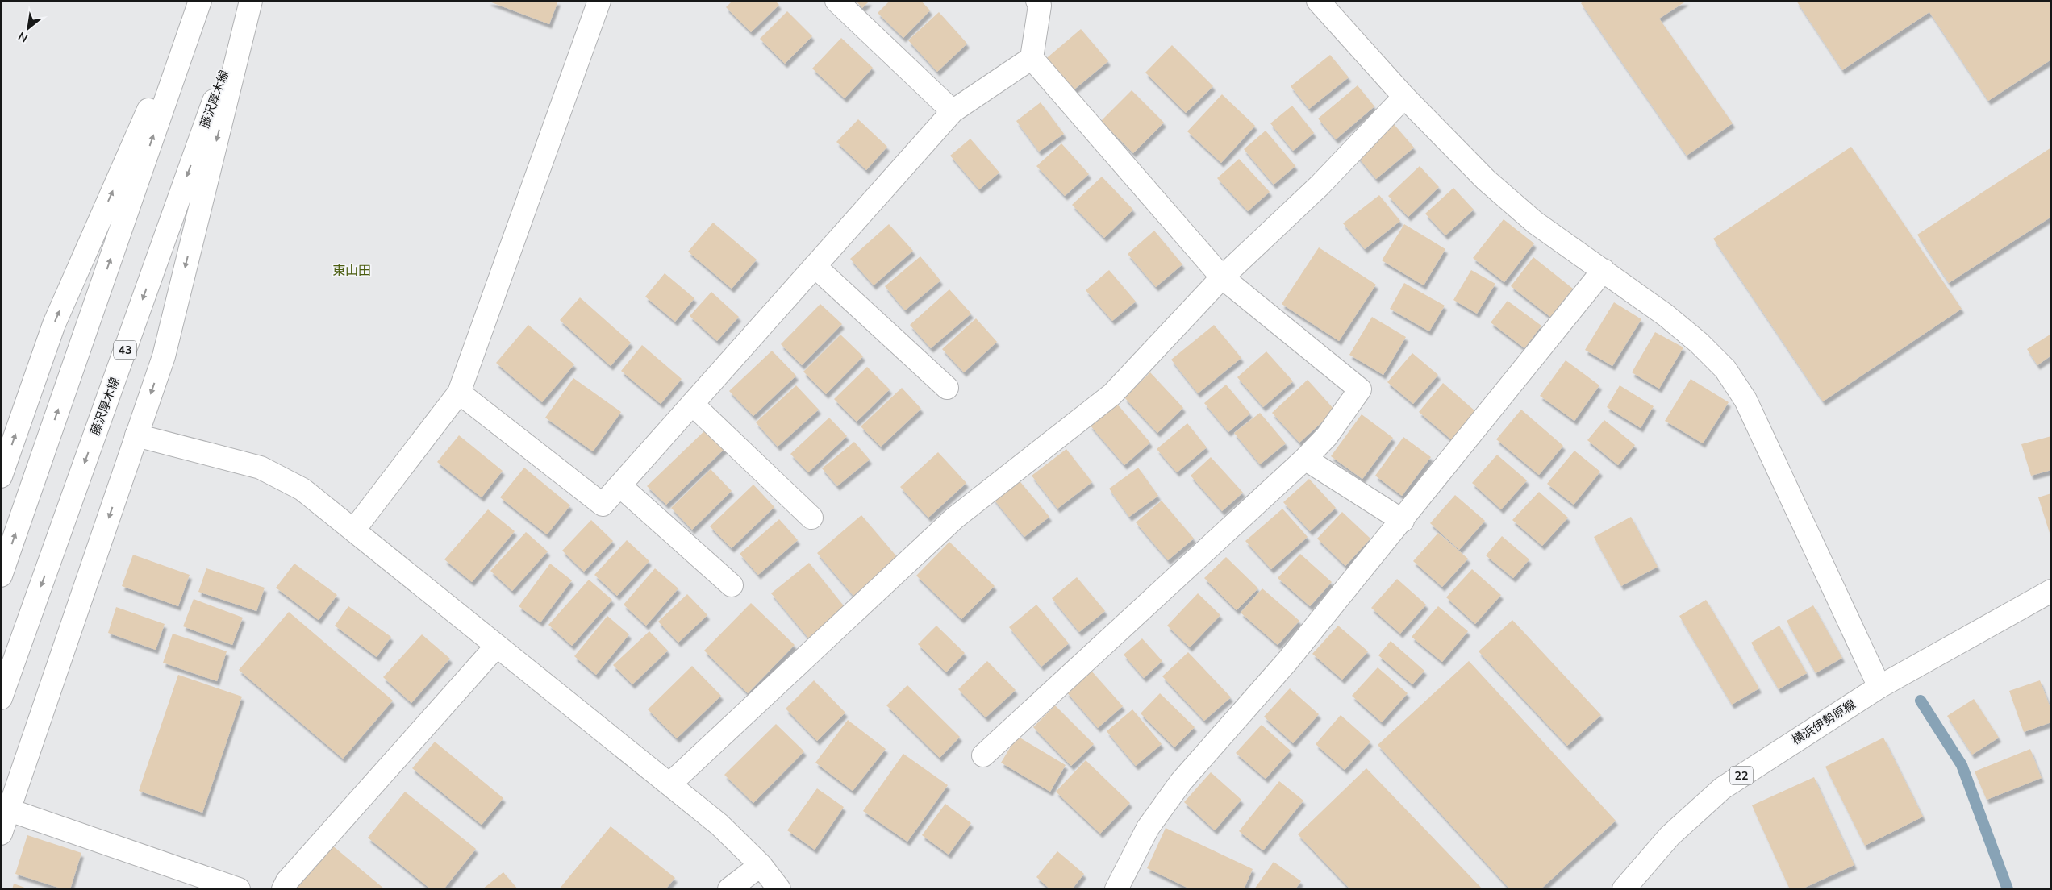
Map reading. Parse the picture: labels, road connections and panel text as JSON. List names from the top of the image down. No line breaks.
{"streets":{"street":["藤沢厚木線","43","横浜伊勢原線","22"]},"districts":["東山田"],"north":"bottom left"}
